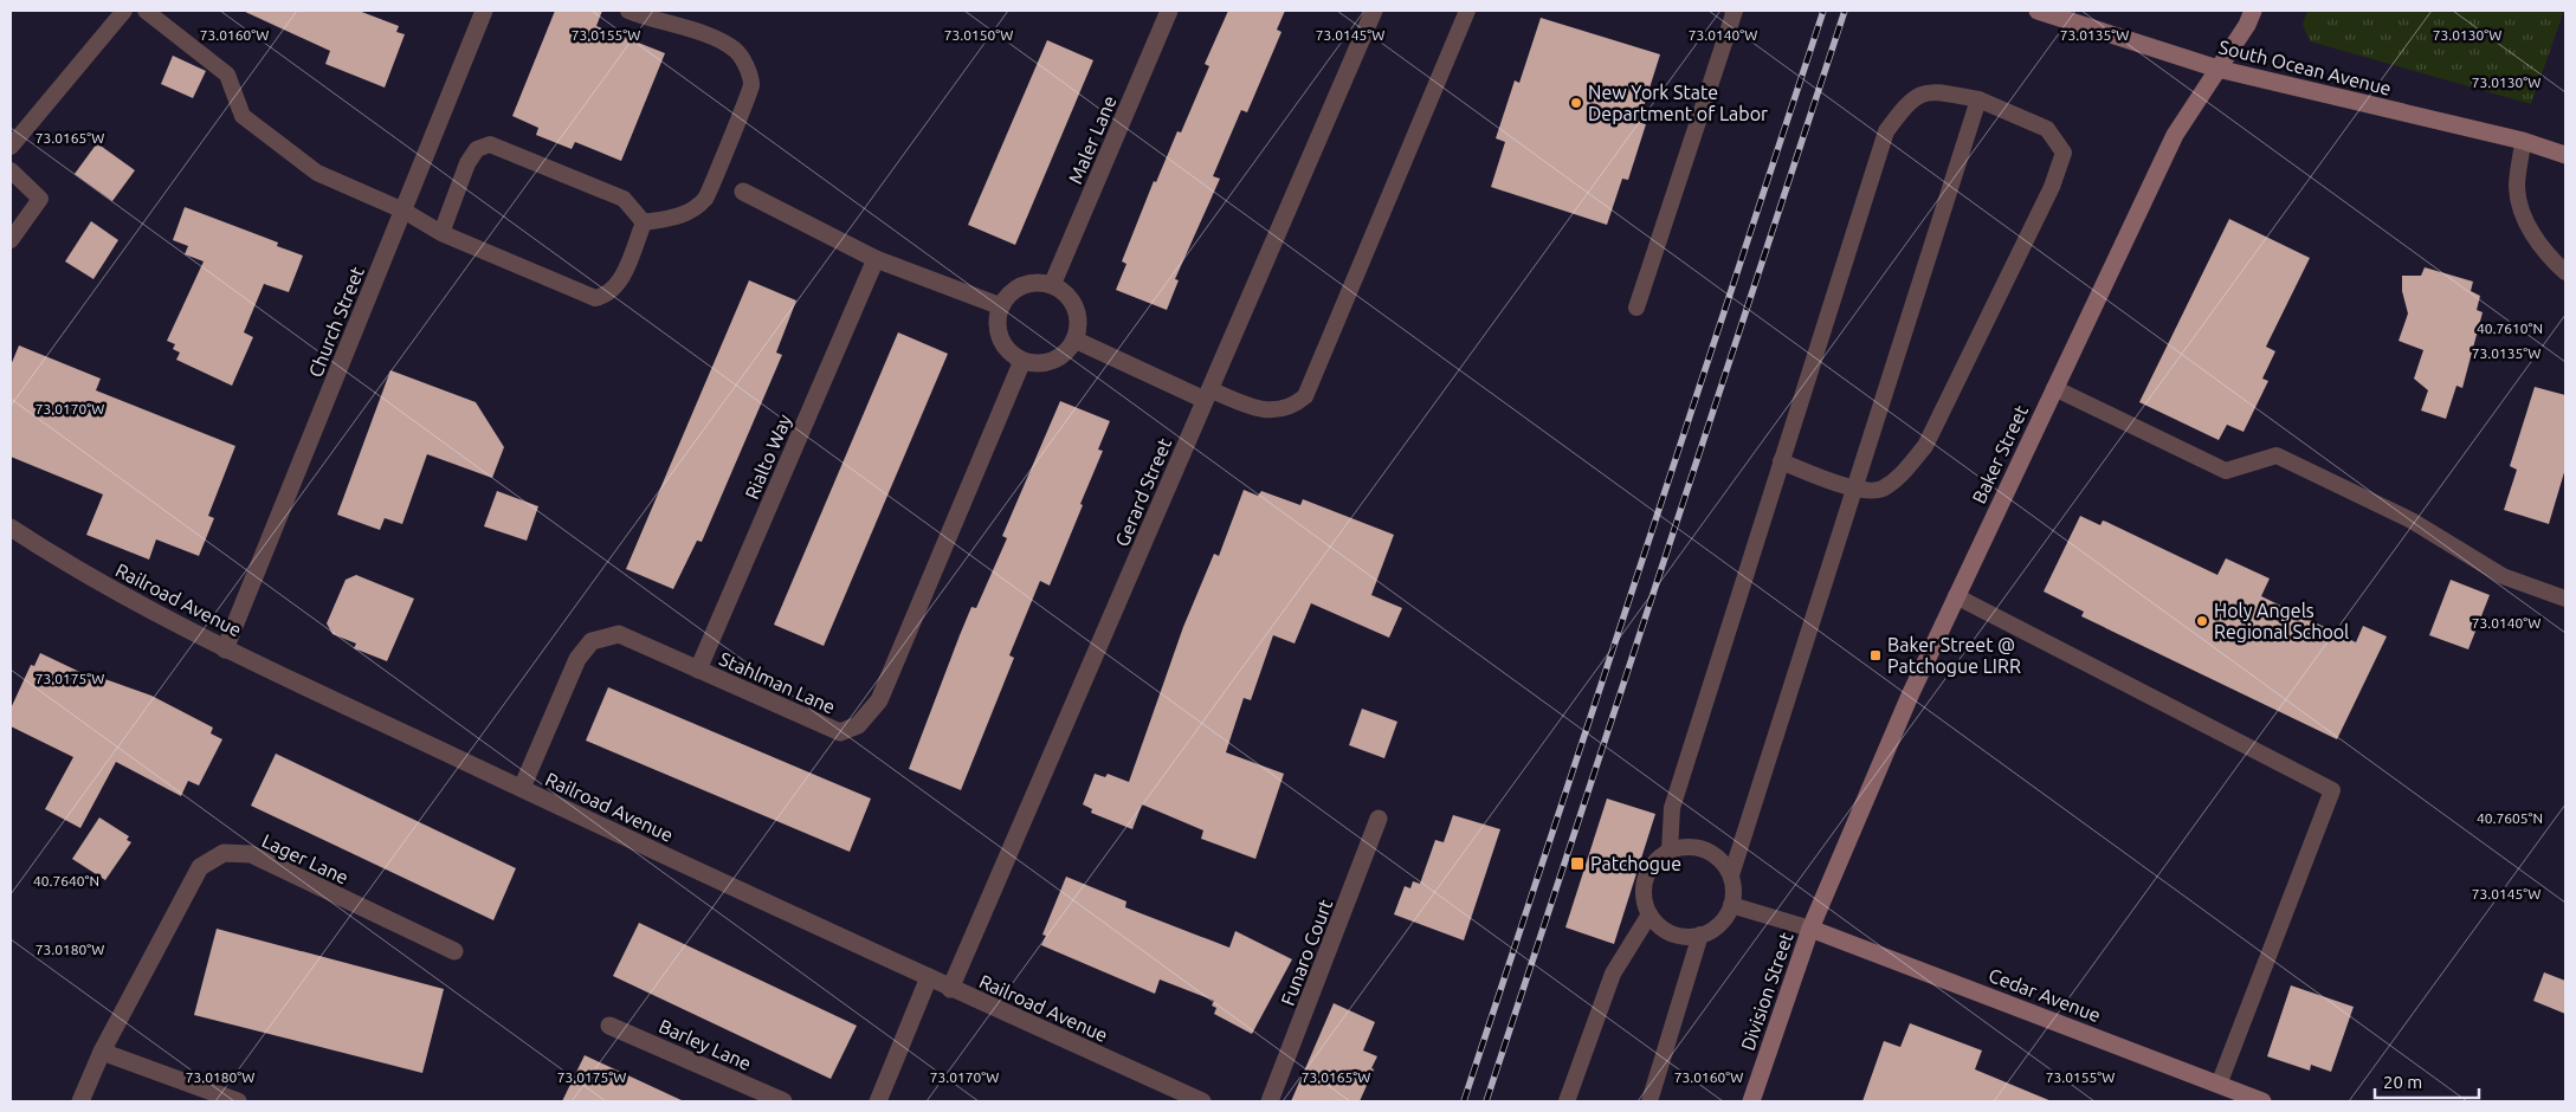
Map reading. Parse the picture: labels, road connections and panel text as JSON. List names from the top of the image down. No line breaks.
{"streets":{"street":["South Ocean Avenue","Maler Lane","Church Street","Baker Street","Rialto Way","Gerard Street","Railroad Avenue","Stahlman Lane","Lager Lane","Funaro Court","Division Street","Cedar Avenue","Barley Lane"]},"crossings":[["South Ocean Avenue","Baker Street"],["Maler Lane","Stahlman Lane"],["Church Street","Railroad Avenue"],["Baker Street","Division Street"],["Baker Street","Cedar Avenue"],["Rialto Way","Stahlman Lane"],["Gerard Street","Railroad Avenue"],["Railroad Avenue","Stahlman Lane"],["Division Street","Cedar Avenue"]],"places":{"other":["New York State Department of Labor","Holy Angels Regional School"],"transit":["Baker Street @ Patchogue LIRR","Patchogue"]},"scale_bar":"20 m","coordinates":["73.0140°W","73.0130°W","73.0160°W","73.0155°W","73.0150°W","73.0145°W","73.0135°W","73.0165°W","40.7610°N","73.0170°W","73.0175°W","40.7605°N","40.7640°N","73.0180°W"]}
